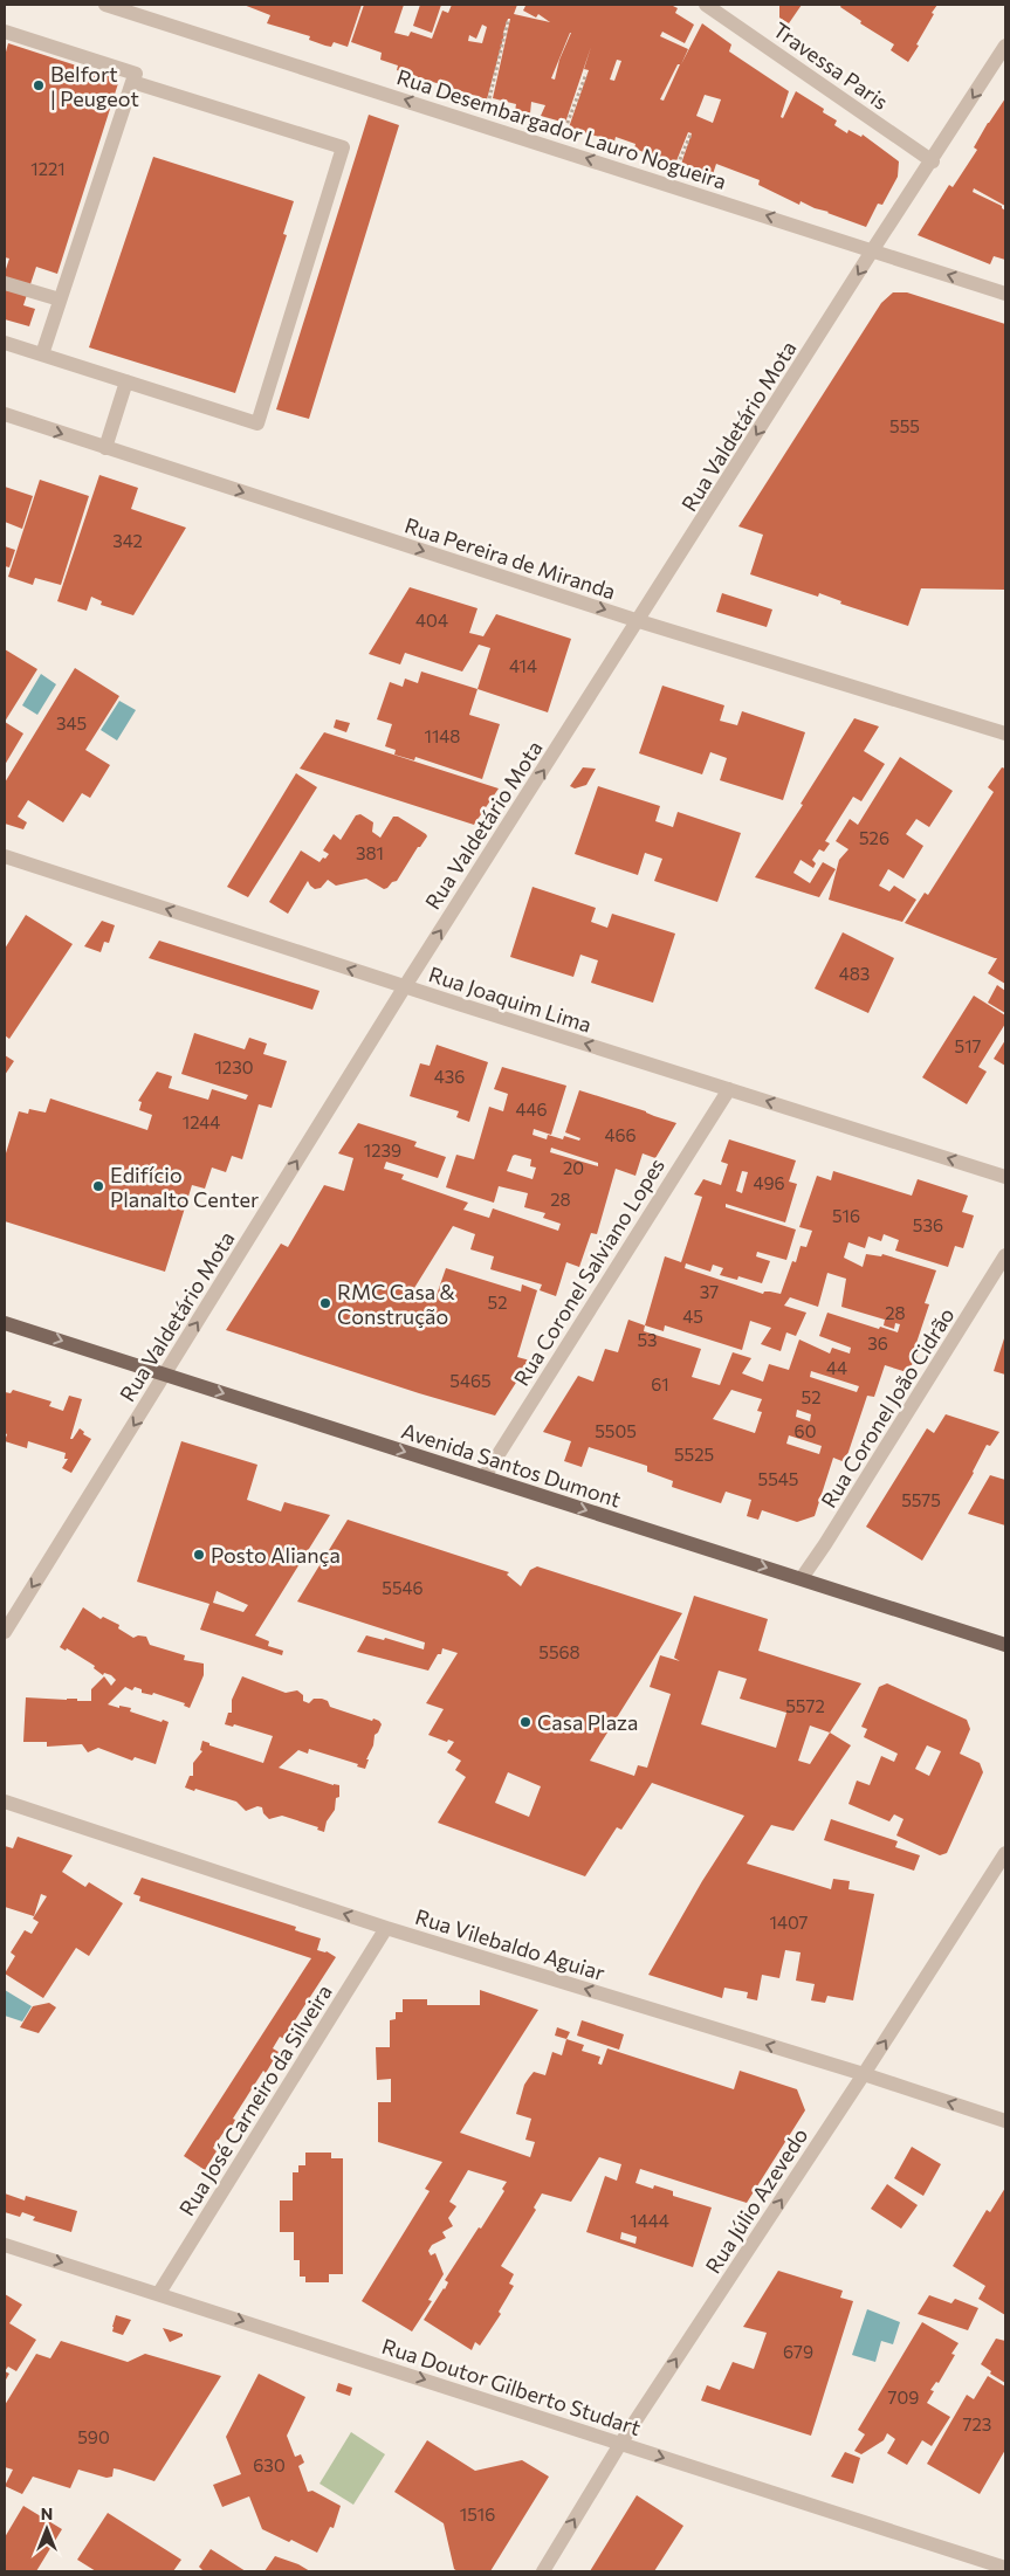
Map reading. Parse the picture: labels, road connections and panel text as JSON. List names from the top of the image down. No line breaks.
{"streets":{"main road":["Avenida Santos Dumont"],"street":["Travessa Paris","Rua Desembargador Lauro Nogueira","Rua Valdetário Mota","Rua Pereira de Miranda","Rua Joaquim Lima","Rua Coronel Salviano Lopes","Rua Coronel João Cidrão","Rua Vilebaldo Aguiar","Rua José Carneiro da Silveira","Rua Júlio Azevedo","Rua Doutor Gilberto Studart"]},"crossings":[["Travessa Paris","Rua Valdetário Mota"],["Rua Desembargador Lauro Nogueira","Rua Valdetário Mota"],["Rua Valdetário Mota","Rua Pereira de Miranda"],["Rua Valdetário Mota","Rua Joaquim Lima"],["Rua Valdetário Mota","Avenida Santos Dumont"],["Rua Joaquim Lima","Rua Coronel Salviano Lopes"],["Rua Coronel Salviano Lopes","Avenida Santos Dumont"],["Rua Coronel João Cidrão","Avenida Santos Dumont"],["Rua Vilebaldo Aguiar","Rua José Carneiro da Silveira"],["Rua Vilebaldo Aguiar","Rua Júlio Azevedo"],["Rua José Carneiro da Silveira","Rua Doutor Gilberto Studart"],["Rua Júlio Azevedo","Rua Doutor Gilberto Studart"]],"one_way":["Rua Desembargador Lauro Nogueira","Rua Pereira de Miranda","Rua Joaquim Lima","Avenida Santos Dumont","Rua Vilebaldo Aguiar","Rua Júlio Azevedo","Rua Doutor Gilberto Studart"],"places":["Belfort | Peugeot","Edifício Planalto Center","RMC Casa & Construção","Posto Aliança","Casa Plaza"],"house_numbers":["1221","555","342","404","414","345","1148","526","381","483","517","1230","436","446","1244","466","1239","20","496","28","516","536","37","52","28","45","53","36","44","5465","61","52","5505","60","5525","5545","5575","5546","5568","5572","1407","1444","679","709","723","590","630","1516"],"north":"top"}
